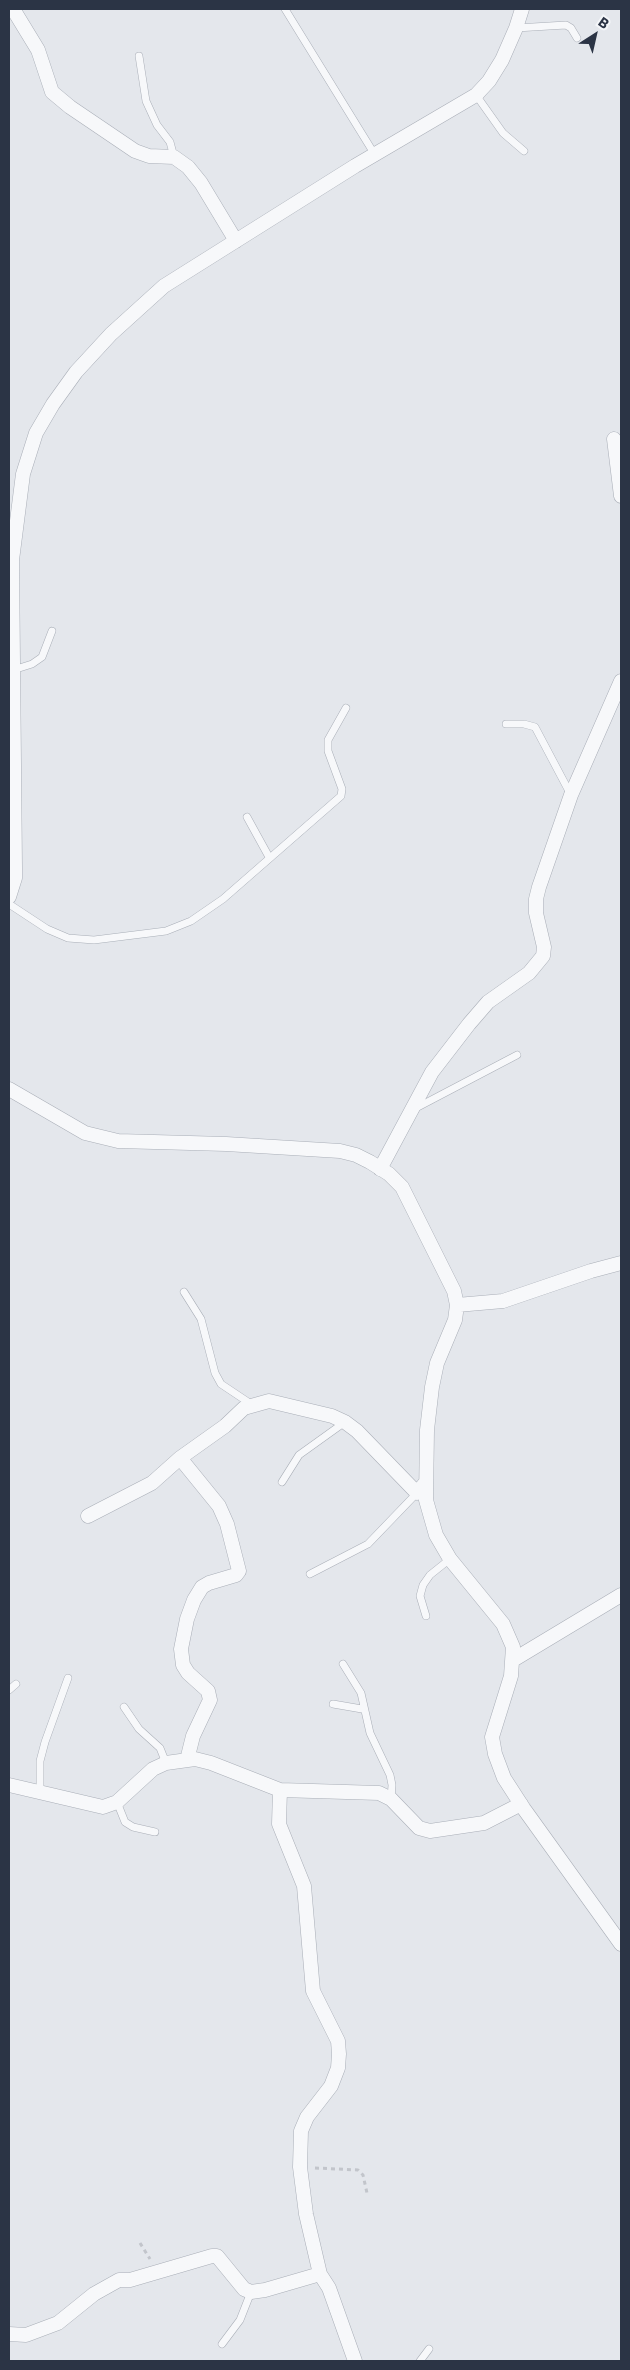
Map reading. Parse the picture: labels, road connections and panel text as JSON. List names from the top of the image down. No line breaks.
{"north":"top right"}
